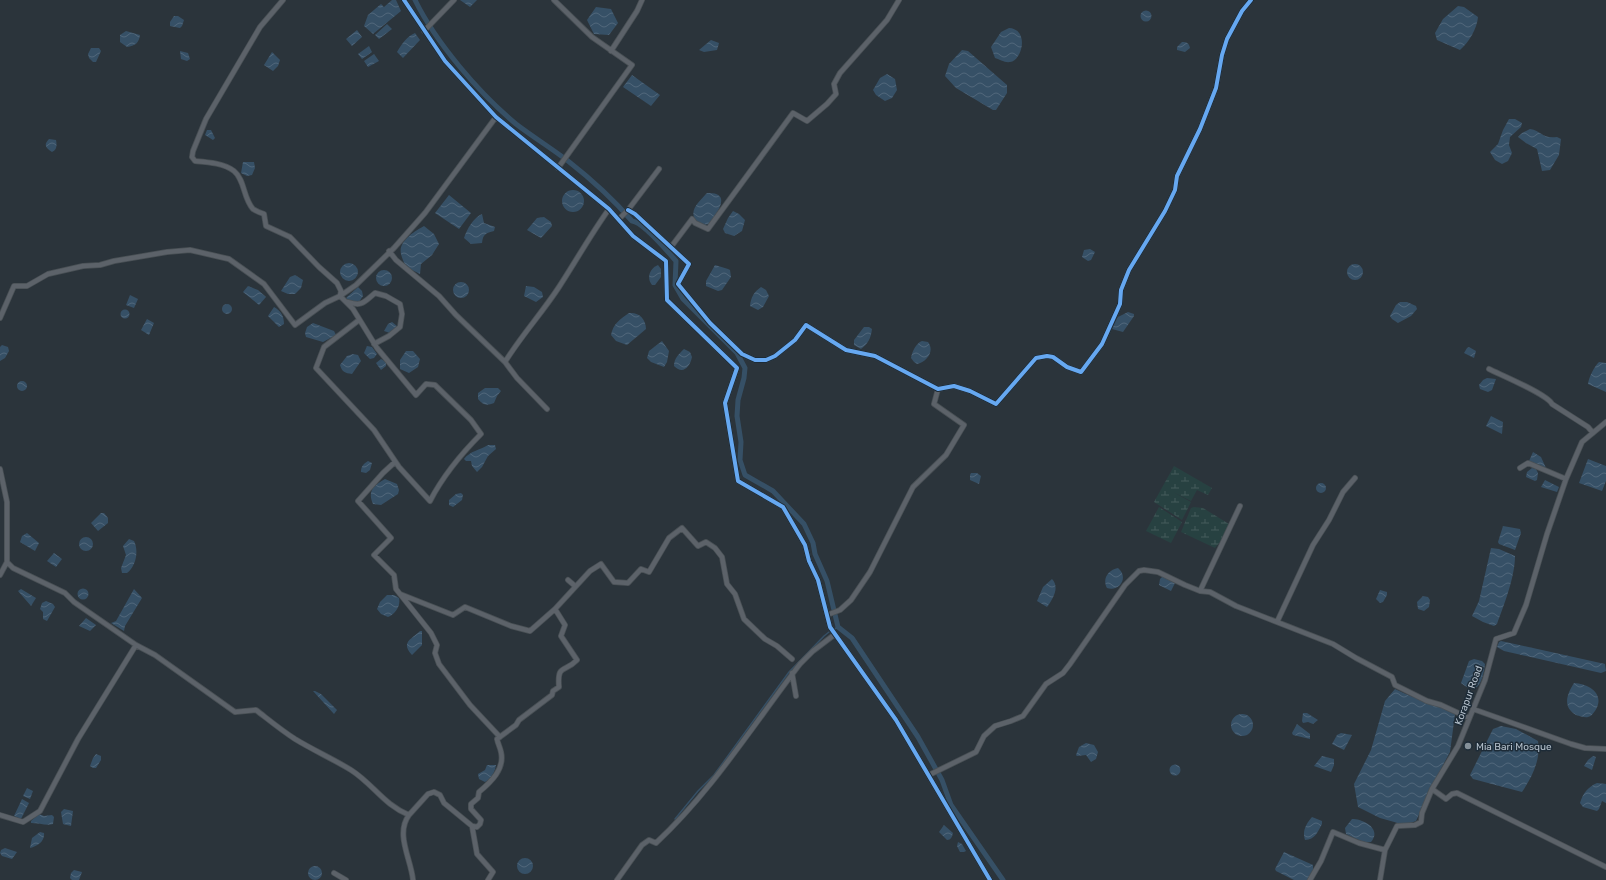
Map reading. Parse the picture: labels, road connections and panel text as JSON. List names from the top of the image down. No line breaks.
{"streets":{"street":["Korapur Road"]},"places":["Mia Bari Mosque"]}
